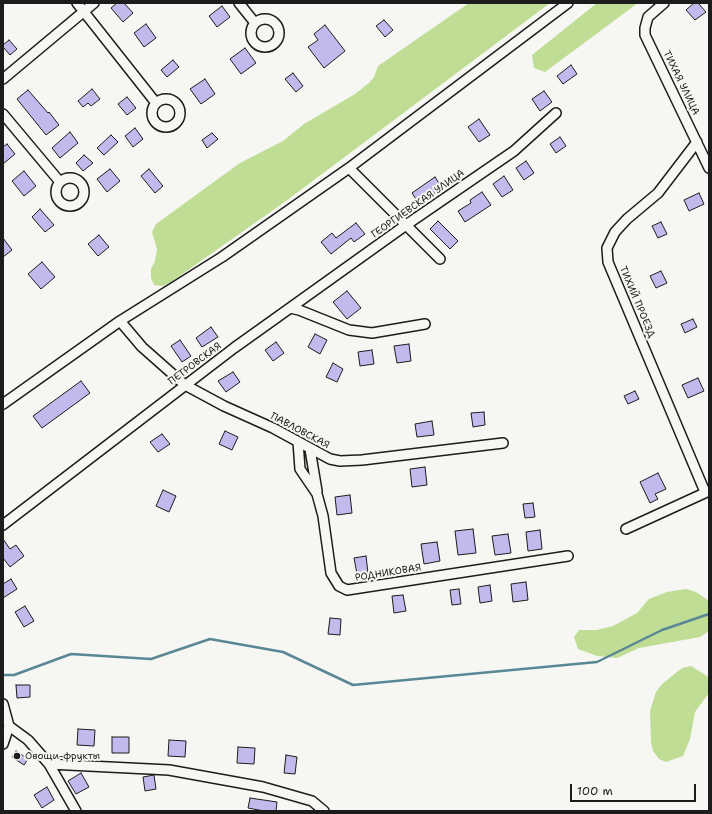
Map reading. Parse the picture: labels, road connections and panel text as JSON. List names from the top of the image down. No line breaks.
{"streets":{"street":["ТИХАЯ УЛИЦА","ГЕОРГИЕВСКАЯ УЛИЦА","ТИХИЙ ПРОЕЗД","ПЕТРОВСКАЯ","ПАВЛОВСКАЯ","РОДНИКОВАЯ"]},"crossings":[["ТИХАЯ УЛИЦА","ТИХИЙ ПРОЕЗД"],["ГЕОРГИЕВСКАЯ УЛИЦА","ПЕТРОВСКАЯ"],["ПЕТРОВСКАЯ","ПАВЛОВСКАЯ"],["ПАВЛОВСКАЯ","РОДНИКОВАЯ"]],"places":["Овощи-фрукты"],"scale_bar":"100 m"}
